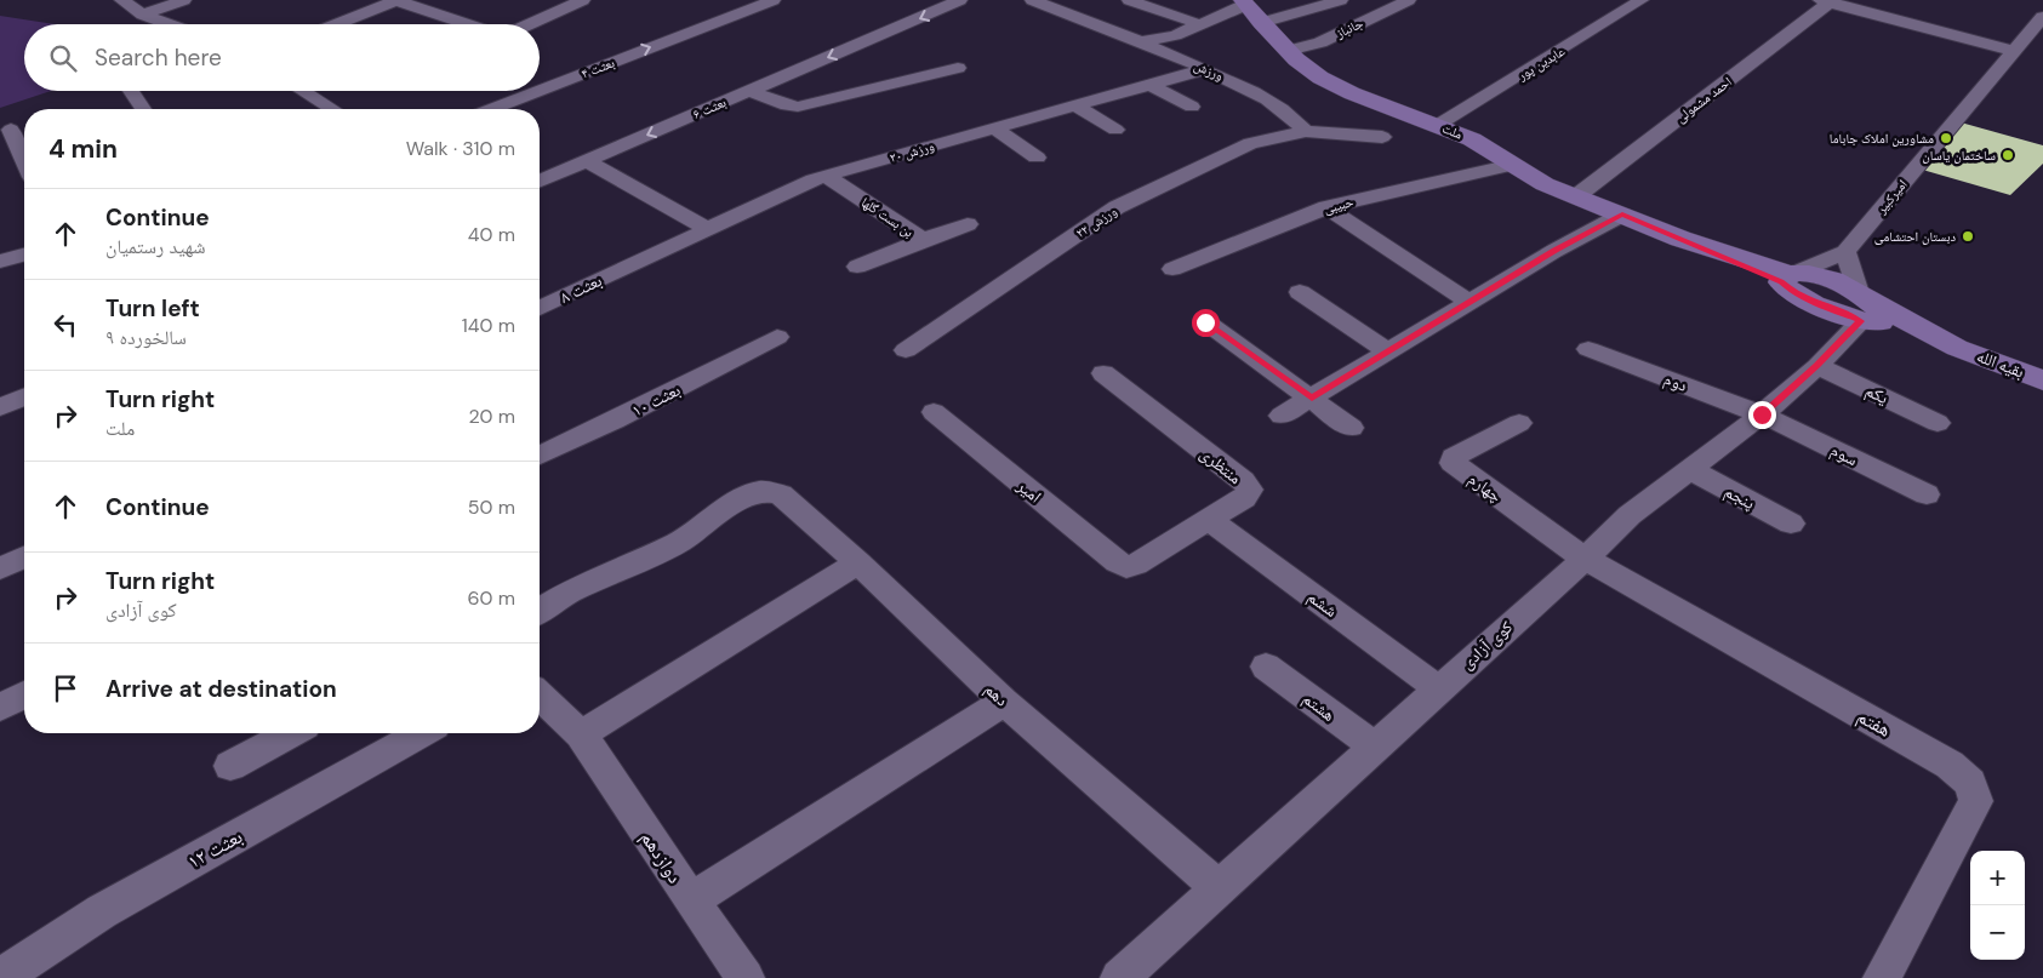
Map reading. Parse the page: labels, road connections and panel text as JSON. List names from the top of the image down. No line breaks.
{"streets":{"main road":["ملت","بقیه الله"],"street":["جانباز","عابدین پور","بعثت ۴","ورزش","احمد مشمولی","بعثت ۶","ورزش ۲۰","امیرکبیر","حبیبی","بن بست گلها","ورزش ۲۲","بعثت ٨","دوم","یکم","بعثت ۱۰","سوم","منتظری","چهارم","امیر","پنجم","ششم","کوی آزادی","دهم","هشتم","هفتم","بعثت ۱۲","دوازدهم"]},"crossings":[["جانباز","ملت"],["عابدین پور","ملت"],["ورزش","ورزش ۲۰"],["ورزش","ورزش ۲۲"],["احمد مشمولی","ملت"],["ملت","امیرکبیر"],["ملت","حبیبی"],["ملت","بقیه الله"],["ورزش ۲۰","بن بست گلها"],["ورزش ۲۰","بعثت ٨"],["امیرکبیر","بقیه الله"],["بقیه الله","کوی آزادی"],["دوم","سوم"],["دوم","کوی آزادی"],["یکم","کوی آزادی"],["سوم","کوی آزادی"],["منتظری","امیر"],["منتظری","ششم"],["چهارم","کوی آزادی"],["چهارم","هفتم"],["پنجم","کوی آزادی"],["ششم","کوی آزادی"],["کوی آزادی","دهم"],["کوی آزادی","هشتم"],["کوی آزادی","هفتم"]],"places":["مشاورین املاک جاباما","ساختمان یاسان","دبستان احتشامی"],"page":{"search":"Search here","heading":["4 min","Walk · 310 m"],"list":[["Continue","شهید رستمیان","40 m"],["Turn left","سالخورده ۹","140 m"],["Turn right","ملت","20 m"],["Continue","50 m"],["Turn right","کوی آزادی","60 m"],"Arrive at destination"],"map_buttons":["+","−"]}}
